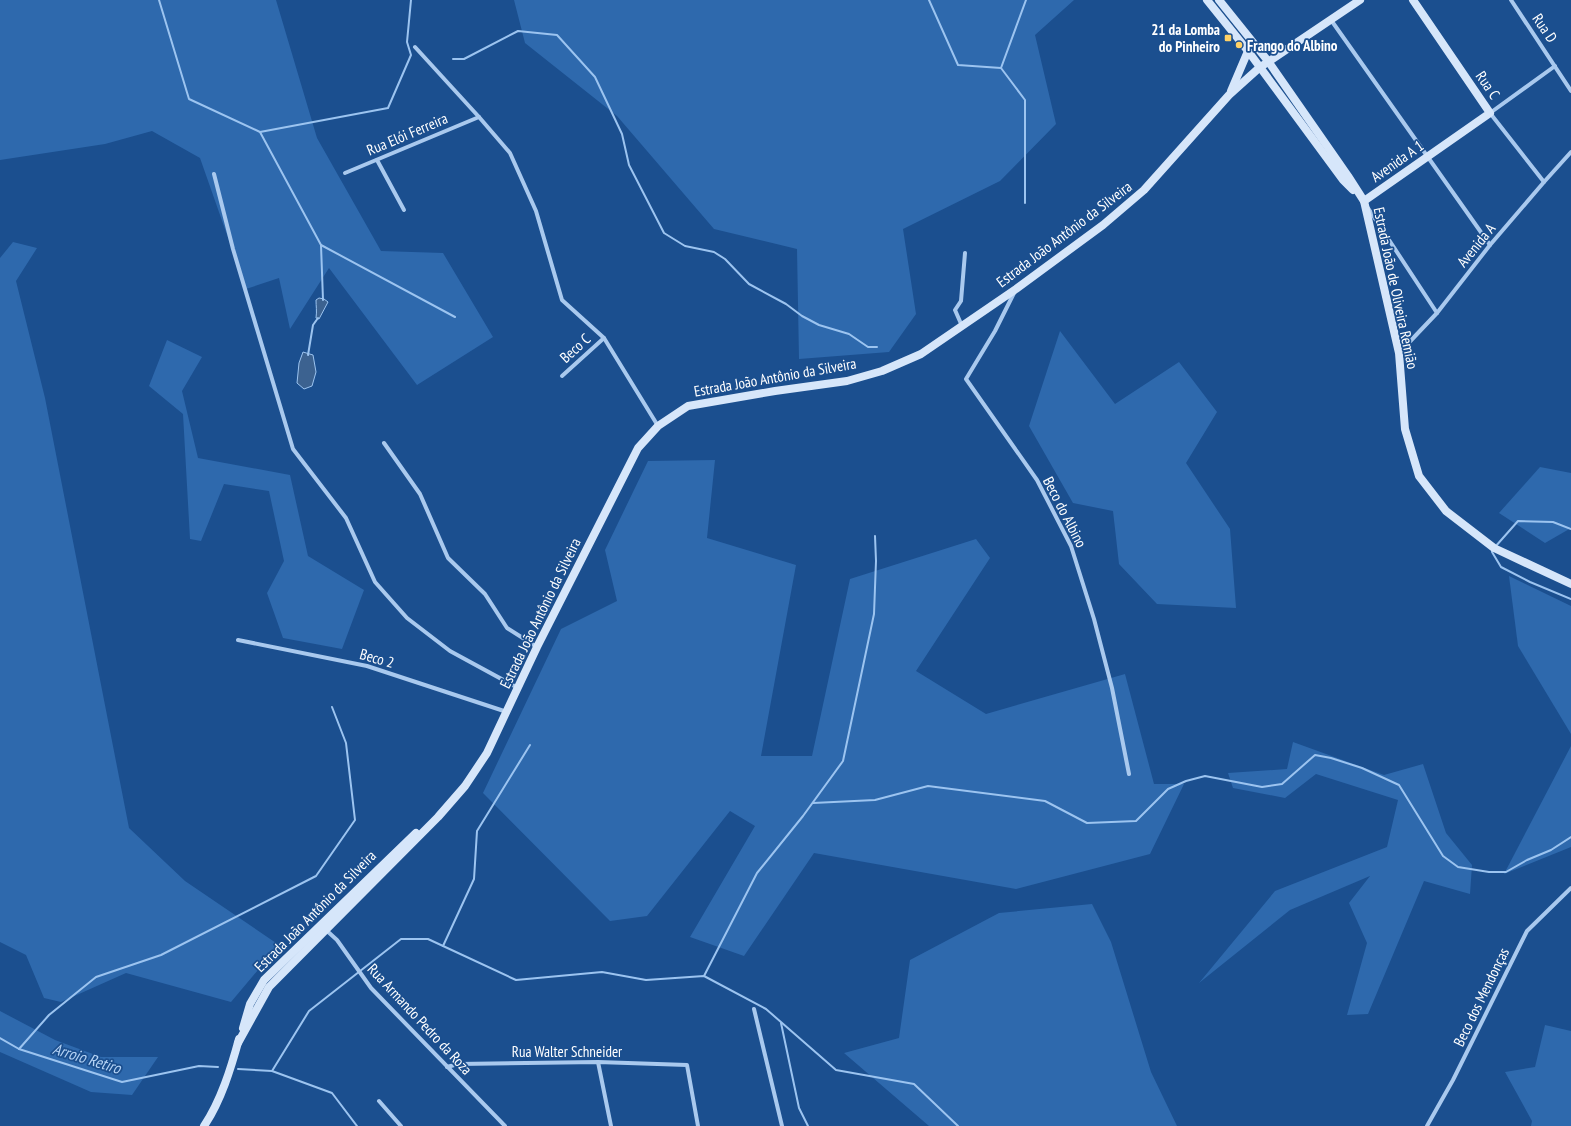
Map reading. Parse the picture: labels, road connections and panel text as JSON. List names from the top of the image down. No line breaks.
{"streets":{"main road":["Rua C","Avenida A 1","Estrada João Antônio da Silveira","Estrada João de Oliveira Remião"],"street":["Rua D","Rua Elói Ferreira","Avenida A","Beco C","Beco do Albino","Beco 2","Beco dos Mendonças","Rua Armando Pedro da Roza","Rua Walter Schneider"]},"crossings":[["Rua D","Avenida A 1"],["Rua C","Avenida A 1"],["Rua C","Avenida A"],["Avenida A 1","Avenida A"],["Avenida A 1","Estrada João de Oliveira Remião"],["Estrada João Antônio da Silveira","Estrada João de Oliveira Remião"],["Estrada João Antônio da Silveira","Beco do Albino"],["Estrada João Antônio da Silveira","Beco 2"],["Estrada João Antônio da Silveira","Rua Armando Pedro da Roza"],["Avenida A","Estrada João de Oliveira Remião"],["Rua Armando Pedro da Roza","Rua Walter Schneider"]],"water":["Arroio Retiro"],"places":{"transit":["21 da Lomba do Pinheiro"],"other":["Frango do Albino"]}}
